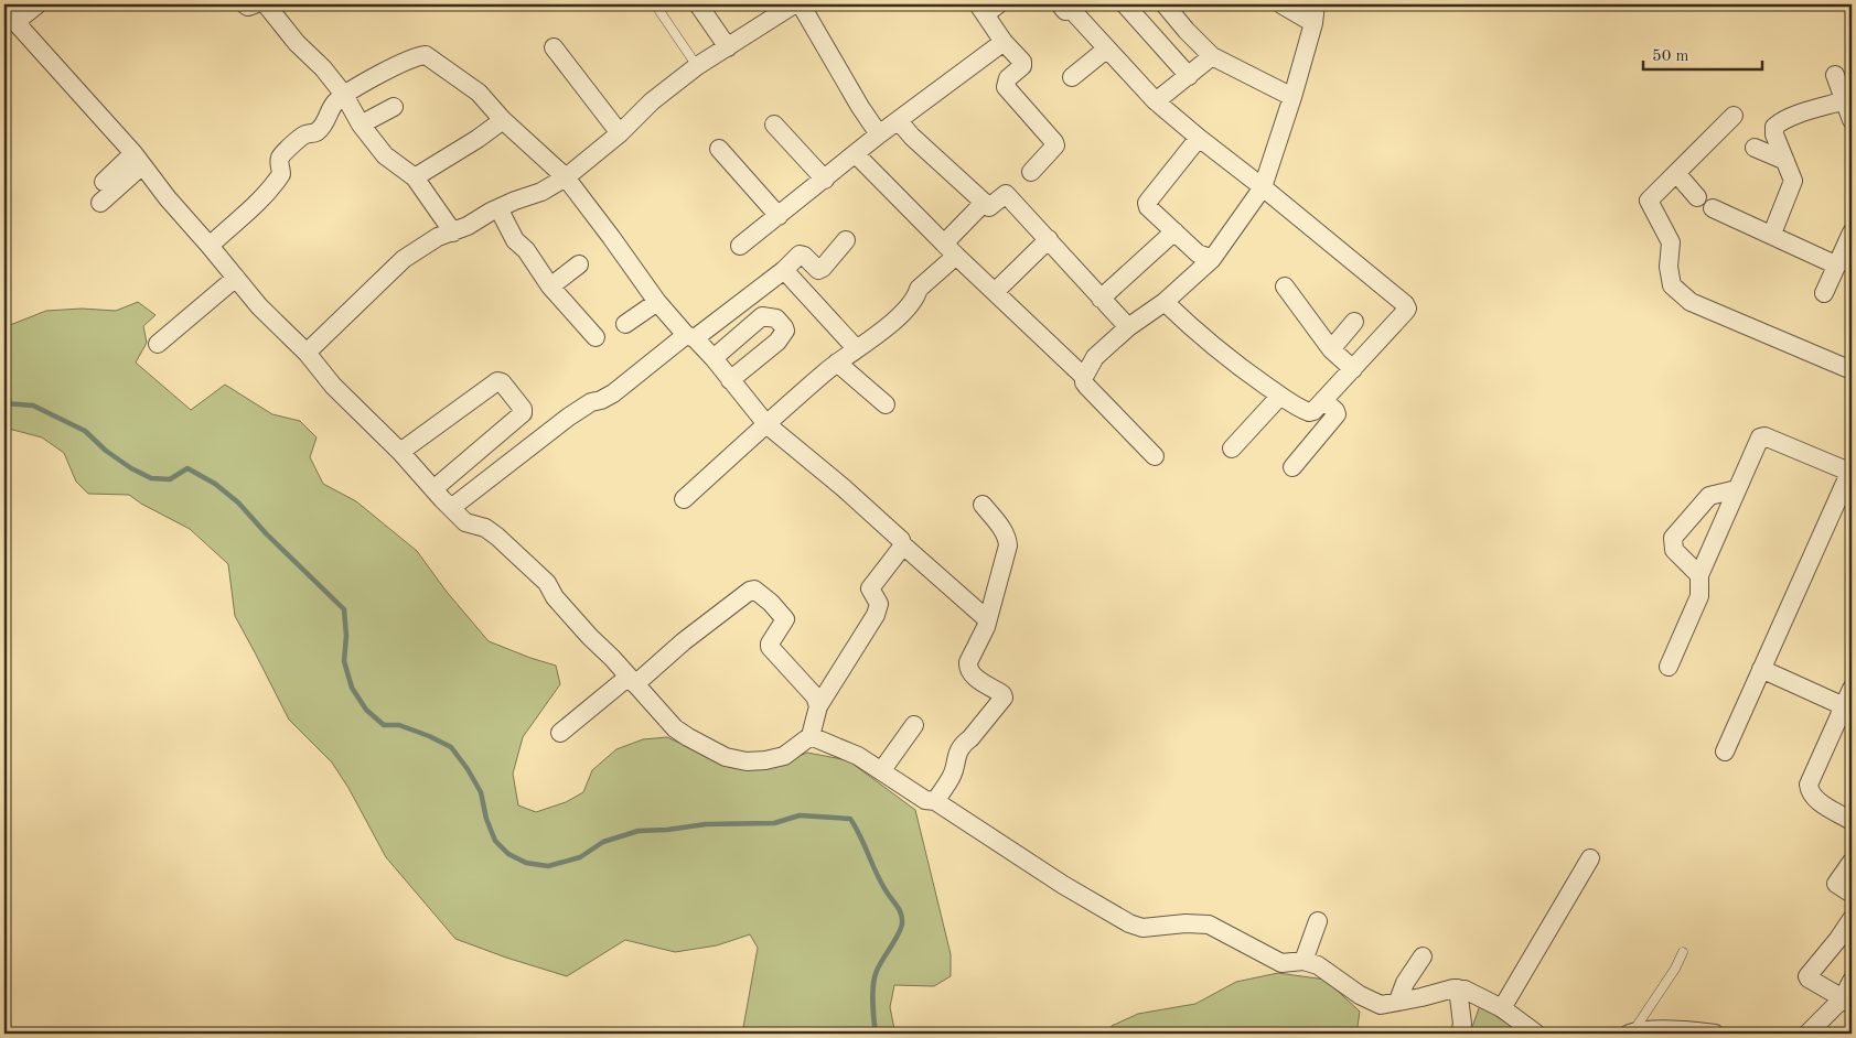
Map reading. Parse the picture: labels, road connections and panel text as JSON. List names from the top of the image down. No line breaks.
{"scale_bar":"50 m"}
